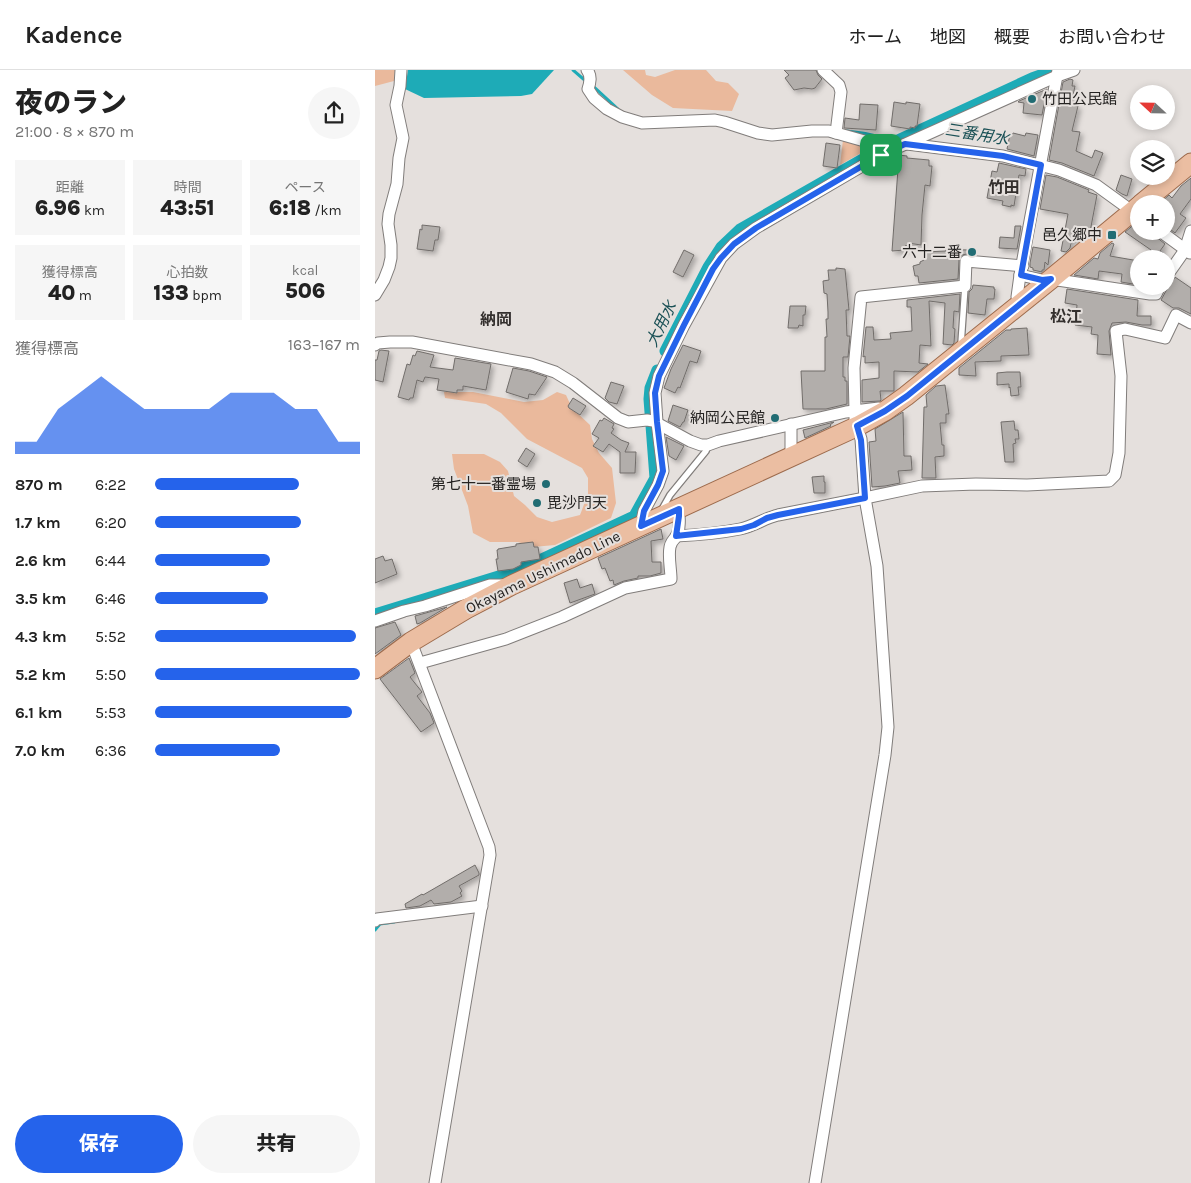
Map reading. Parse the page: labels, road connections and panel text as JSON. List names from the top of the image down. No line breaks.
{"streets":{"main road":["Okayama Ushimado Line"]},"districts":["竹田","松江","納岡"],"water":["三番用水","大用水"],"places":{"other":["竹田公民館","六十二番","納岡公民館","第七十一番霊場","毘沙門天"],"transit":["邑久郷中"]},"north":"left","page":{"header":"Kadence","nav":["ホーム","地図","概要","お問い合わせ"],"heading":["夜のラン","21:00 · 8 × 870 m"],"map_buttons":["+","−"],"stats":[["距離","6.96 km"],["時間","43:51"],["ペース","6:18 /km"],["獲得標高","40 m"],["心拍数","133 bpm"],["kcal","506"]],"chart":["獲得標高","163–167 m"],"list":[{"name":"870 m","note":"6:22"},{"name":"1.7 km","note":"6:20"},{"name":"2.6 km","note":"6:44"},{"name":"3.5 km","note":"6:46"},{"name":"4.3 km","note":"5:52"},{"name":"5.2 km","note":"5:50"},{"name":"6.1 km","note":"5:53"},{"name":"7.0 km","note":"6:36"}],"buttons":["保存","共有"]}}
